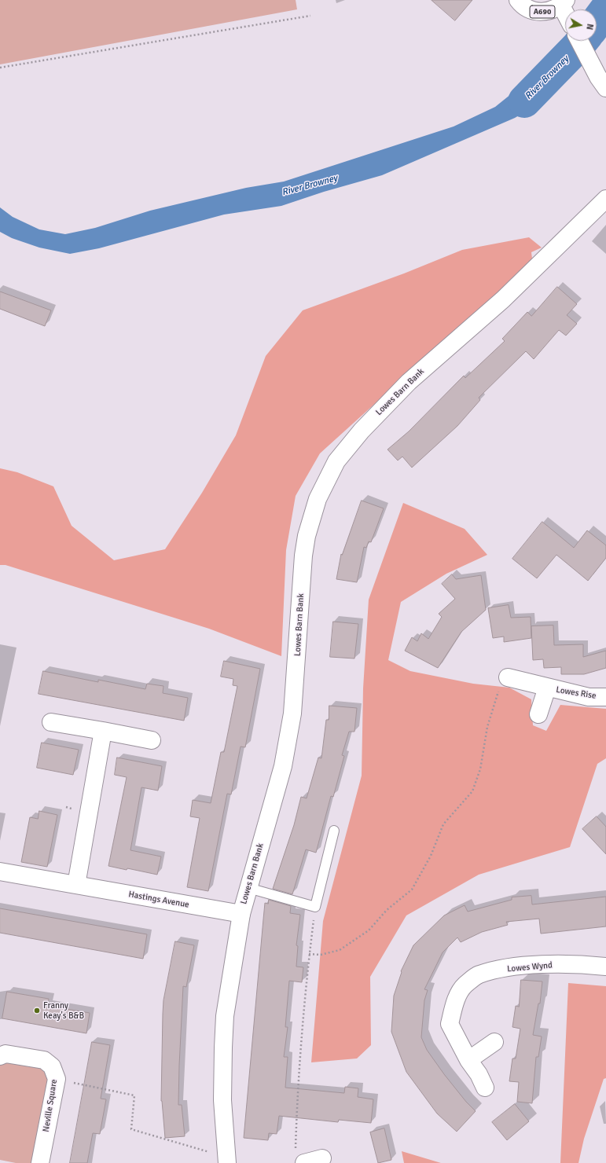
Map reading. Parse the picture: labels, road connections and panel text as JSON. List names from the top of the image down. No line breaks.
{"streets":{"street":["A690","Lowes Barn Bank","Lowes Rise","Hastings Avenue","Lowes Wynd","Neville Square"]},"crossings":[["Lowes Barn Bank","Hastings Avenue"]],"water":["River Browney"],"places":["Franny Keay's B&B"],"north":"right"}
